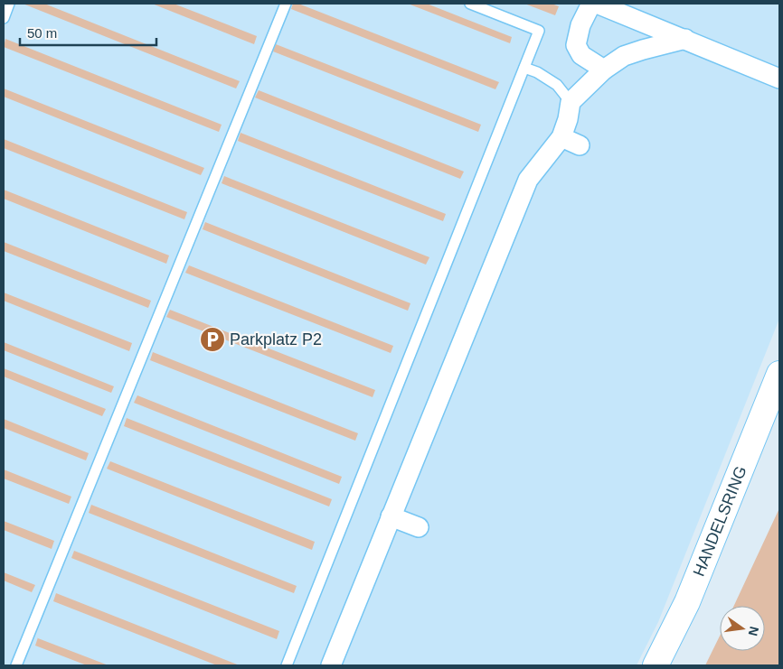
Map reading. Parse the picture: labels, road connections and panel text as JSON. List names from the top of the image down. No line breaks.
{"streets":{"main road":["HANDELSRING"]},"places":{"parking":["Parkplatz P2"]},"scale_bar":"50 m","north":"right"}
